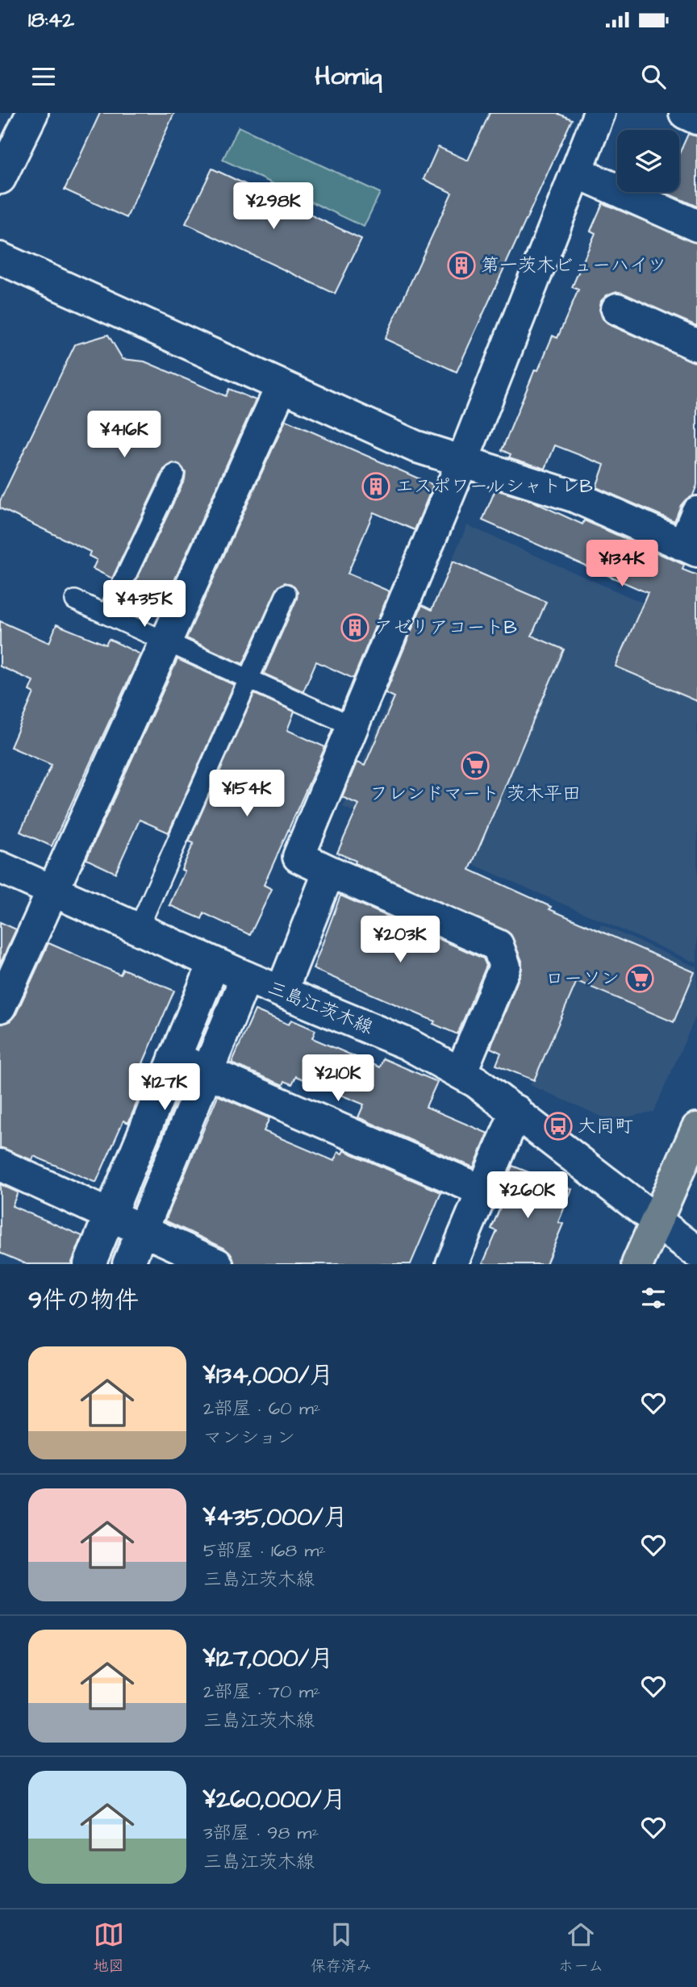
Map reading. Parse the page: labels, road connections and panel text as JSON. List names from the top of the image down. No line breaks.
{"streets":{"street":["三島江茨木線"]},"places":{"building":["第一茨木ビューハイツ","エスポワールシャトレB","アゼリアコートB"],"supermarket":["フレンドマート 茨木平田","ローソン"],"bus stop":["大同町"]},"page":{"status":"18:42","header":"Homiq","price":["¥298K","¥416K","¥134K","¥435K","¥154K","¥203K","¥210K","¥127K","¥260K"],"heading":"9件の物件","list":[{"name":"¥134,000/月","note":"2部屋 · 60 m² · マンション"},{"name":"¥435,000/月","note":"5部屋 · 168 m² · 三島江茨木線"},{"name":"¥127,000/月","note":"2部屋 · 70 m² · 三島江茨木線"},{"name":"¥260,000/月","note":"3部屋 · 98 m² · 三島江茨木線"}],"tabs":["地図","保存済み","ホーム"]}}
